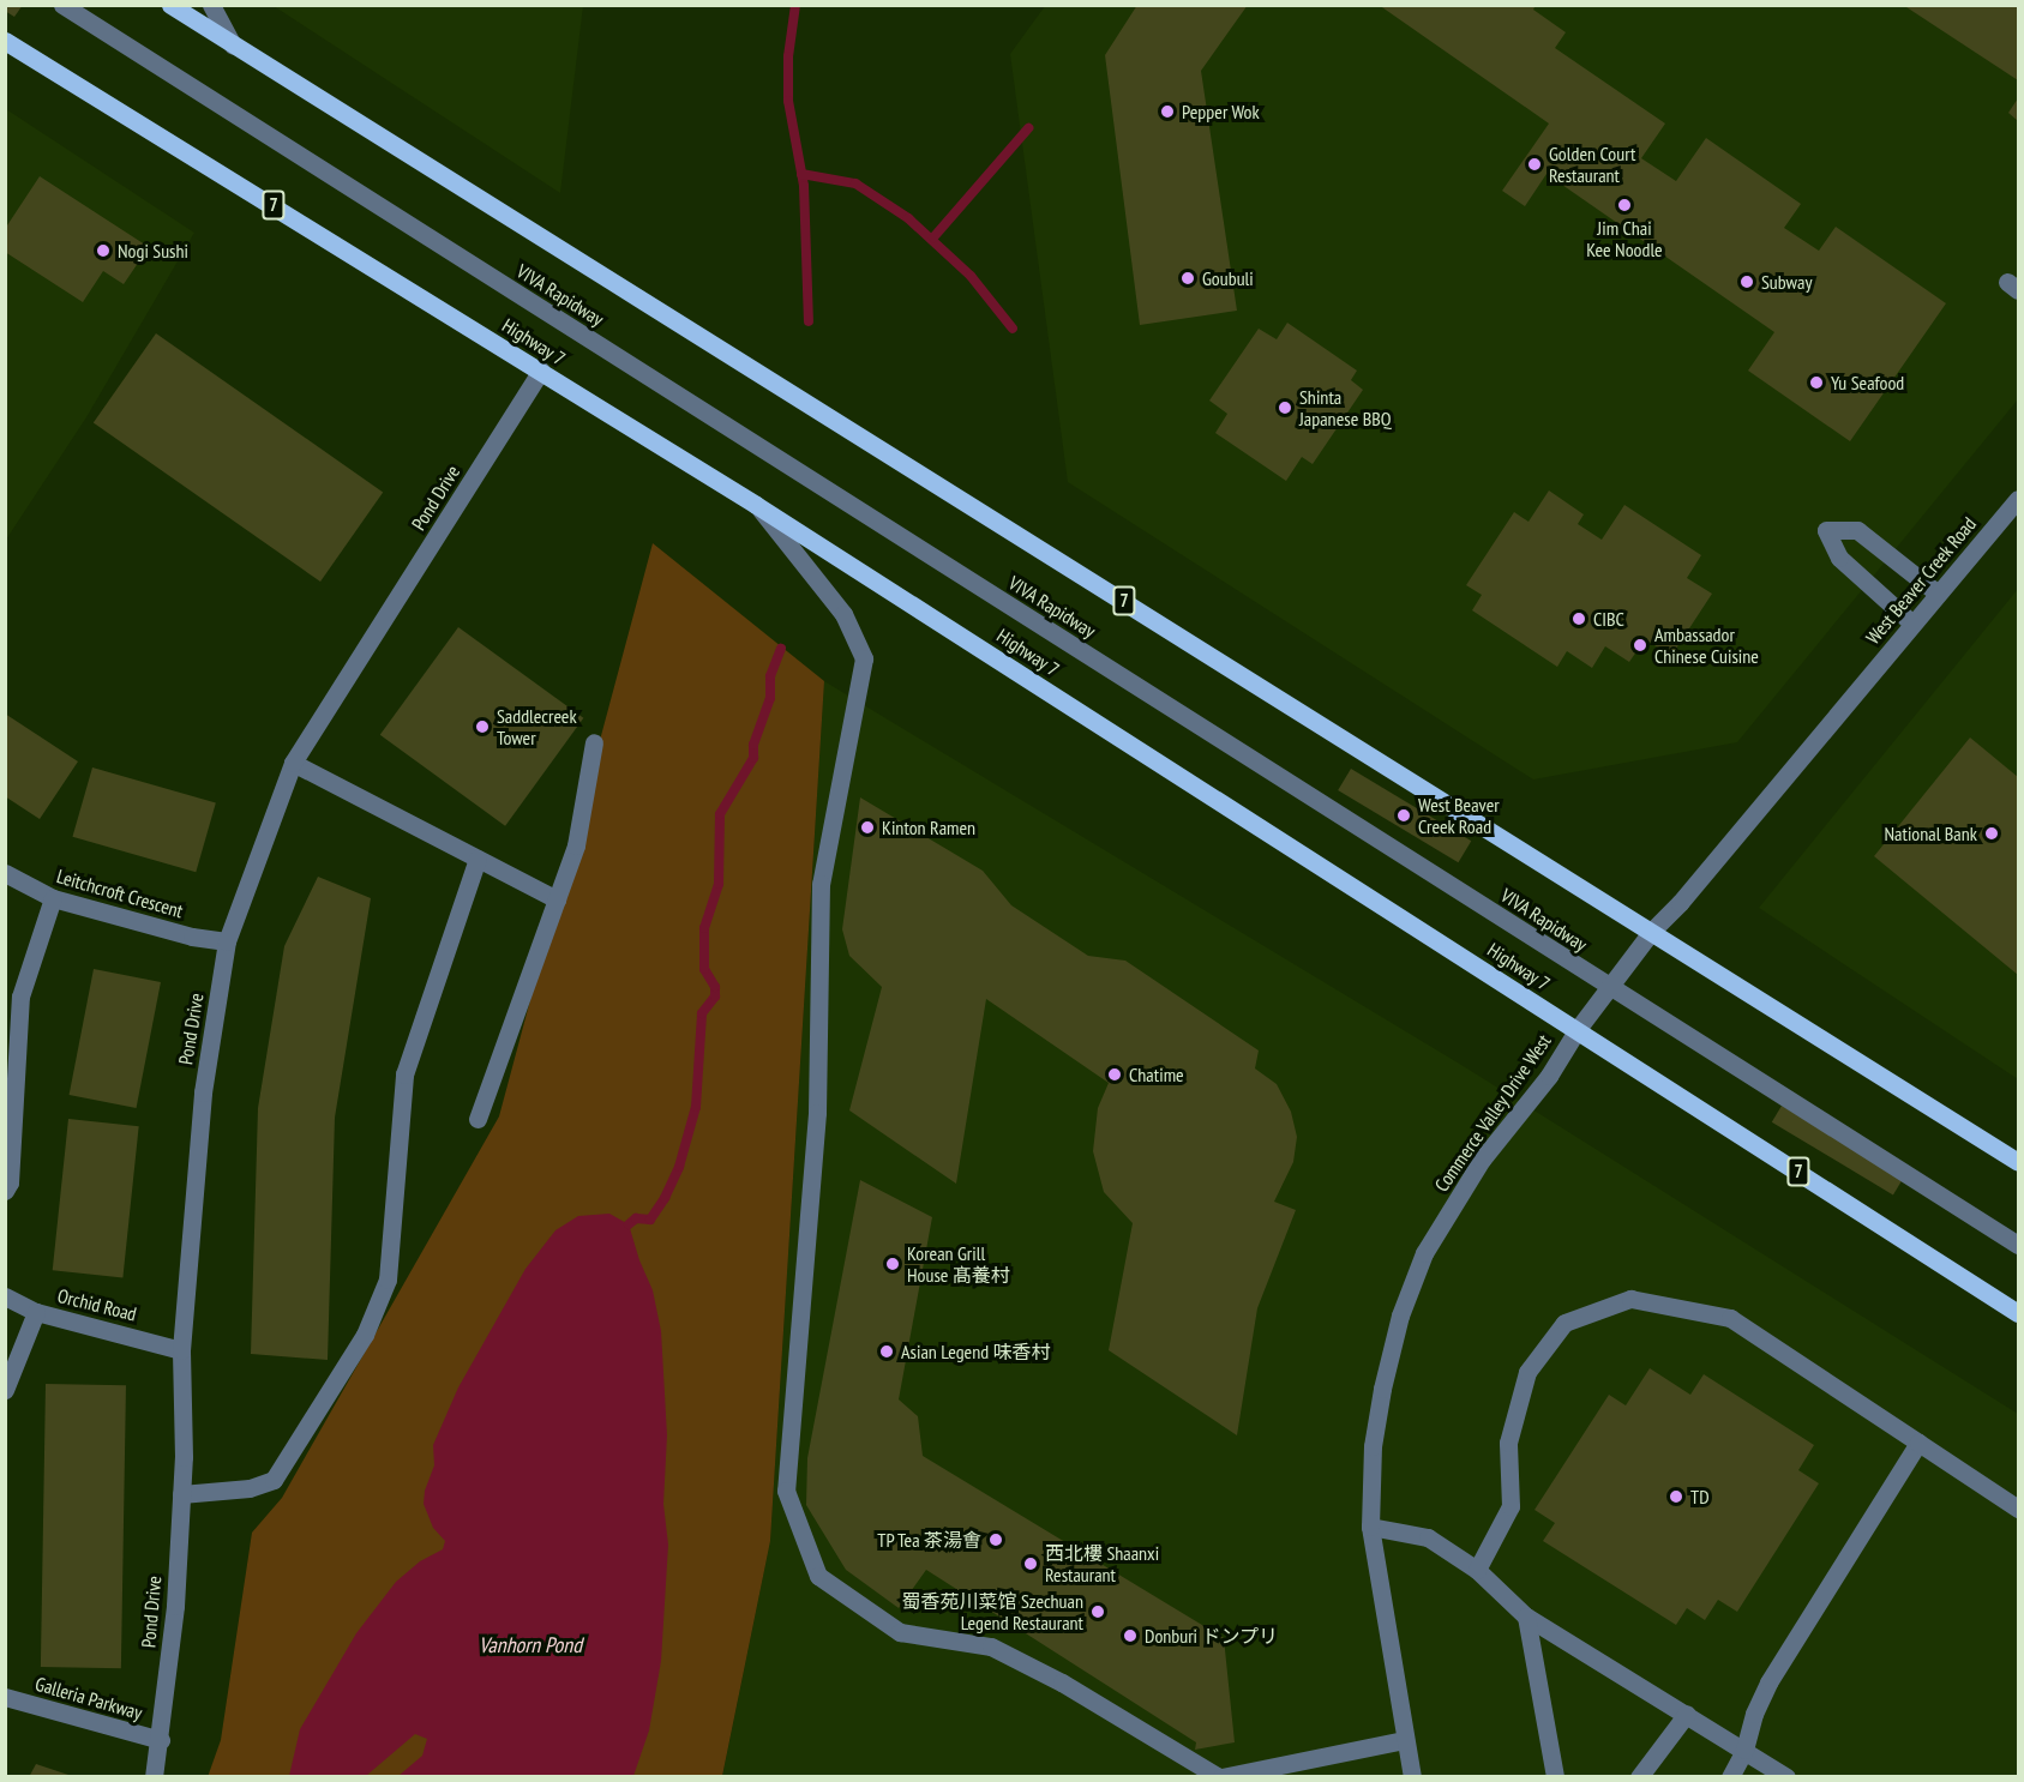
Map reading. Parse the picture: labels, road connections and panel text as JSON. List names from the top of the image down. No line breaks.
{"streets":{"main road":["7","Highway 7"],"street":["VIVA Rapidway","Pond Drive","West Beaver Creek Road","Leitchcroft Crescent","Commerce Valley Drive West","Orchid Road","Galleria Parkway"]},"crossings":[["7","West Beaver Creek Road"],["VIVA Rapidway","West Beaver Creek Road"],["VIVA Rapidway","Commerce Valley Drive West"],["Highway 7","Pond Drive"],["Highway 7","Commerce Valley Drive West"],["Pond Drive","Leitchcroft Crescent"],["Pond Drive","Orchid Road"],["Pond Drive","Galleria Parkway"],["West Beaver Creek Road","Commerce Valley Drive West"]],"water":["Vanhorn Pond"],"places":["Pepper Wok","Golden Court Restaurant","Jim Chai Kee Noodle","Nogi Sushi","Goubuli","Subway","Yu Seafood","Shinta Japanese BBQ","CIBC","Ambassador Chinese Cuisine","Saddlecreek Tower","West Beaver Creek Road","Kinton Ramen","National Bank","Chatime","Korean Grill House 髙養村","Asian Legend 味香村","TD","TP Tea 茶湯㑹","西北樓 Shaanxi Restaurant","蜀香苑川菜馆 Szechuan Legend Restaurant","Donburi ドンプリ"]}
